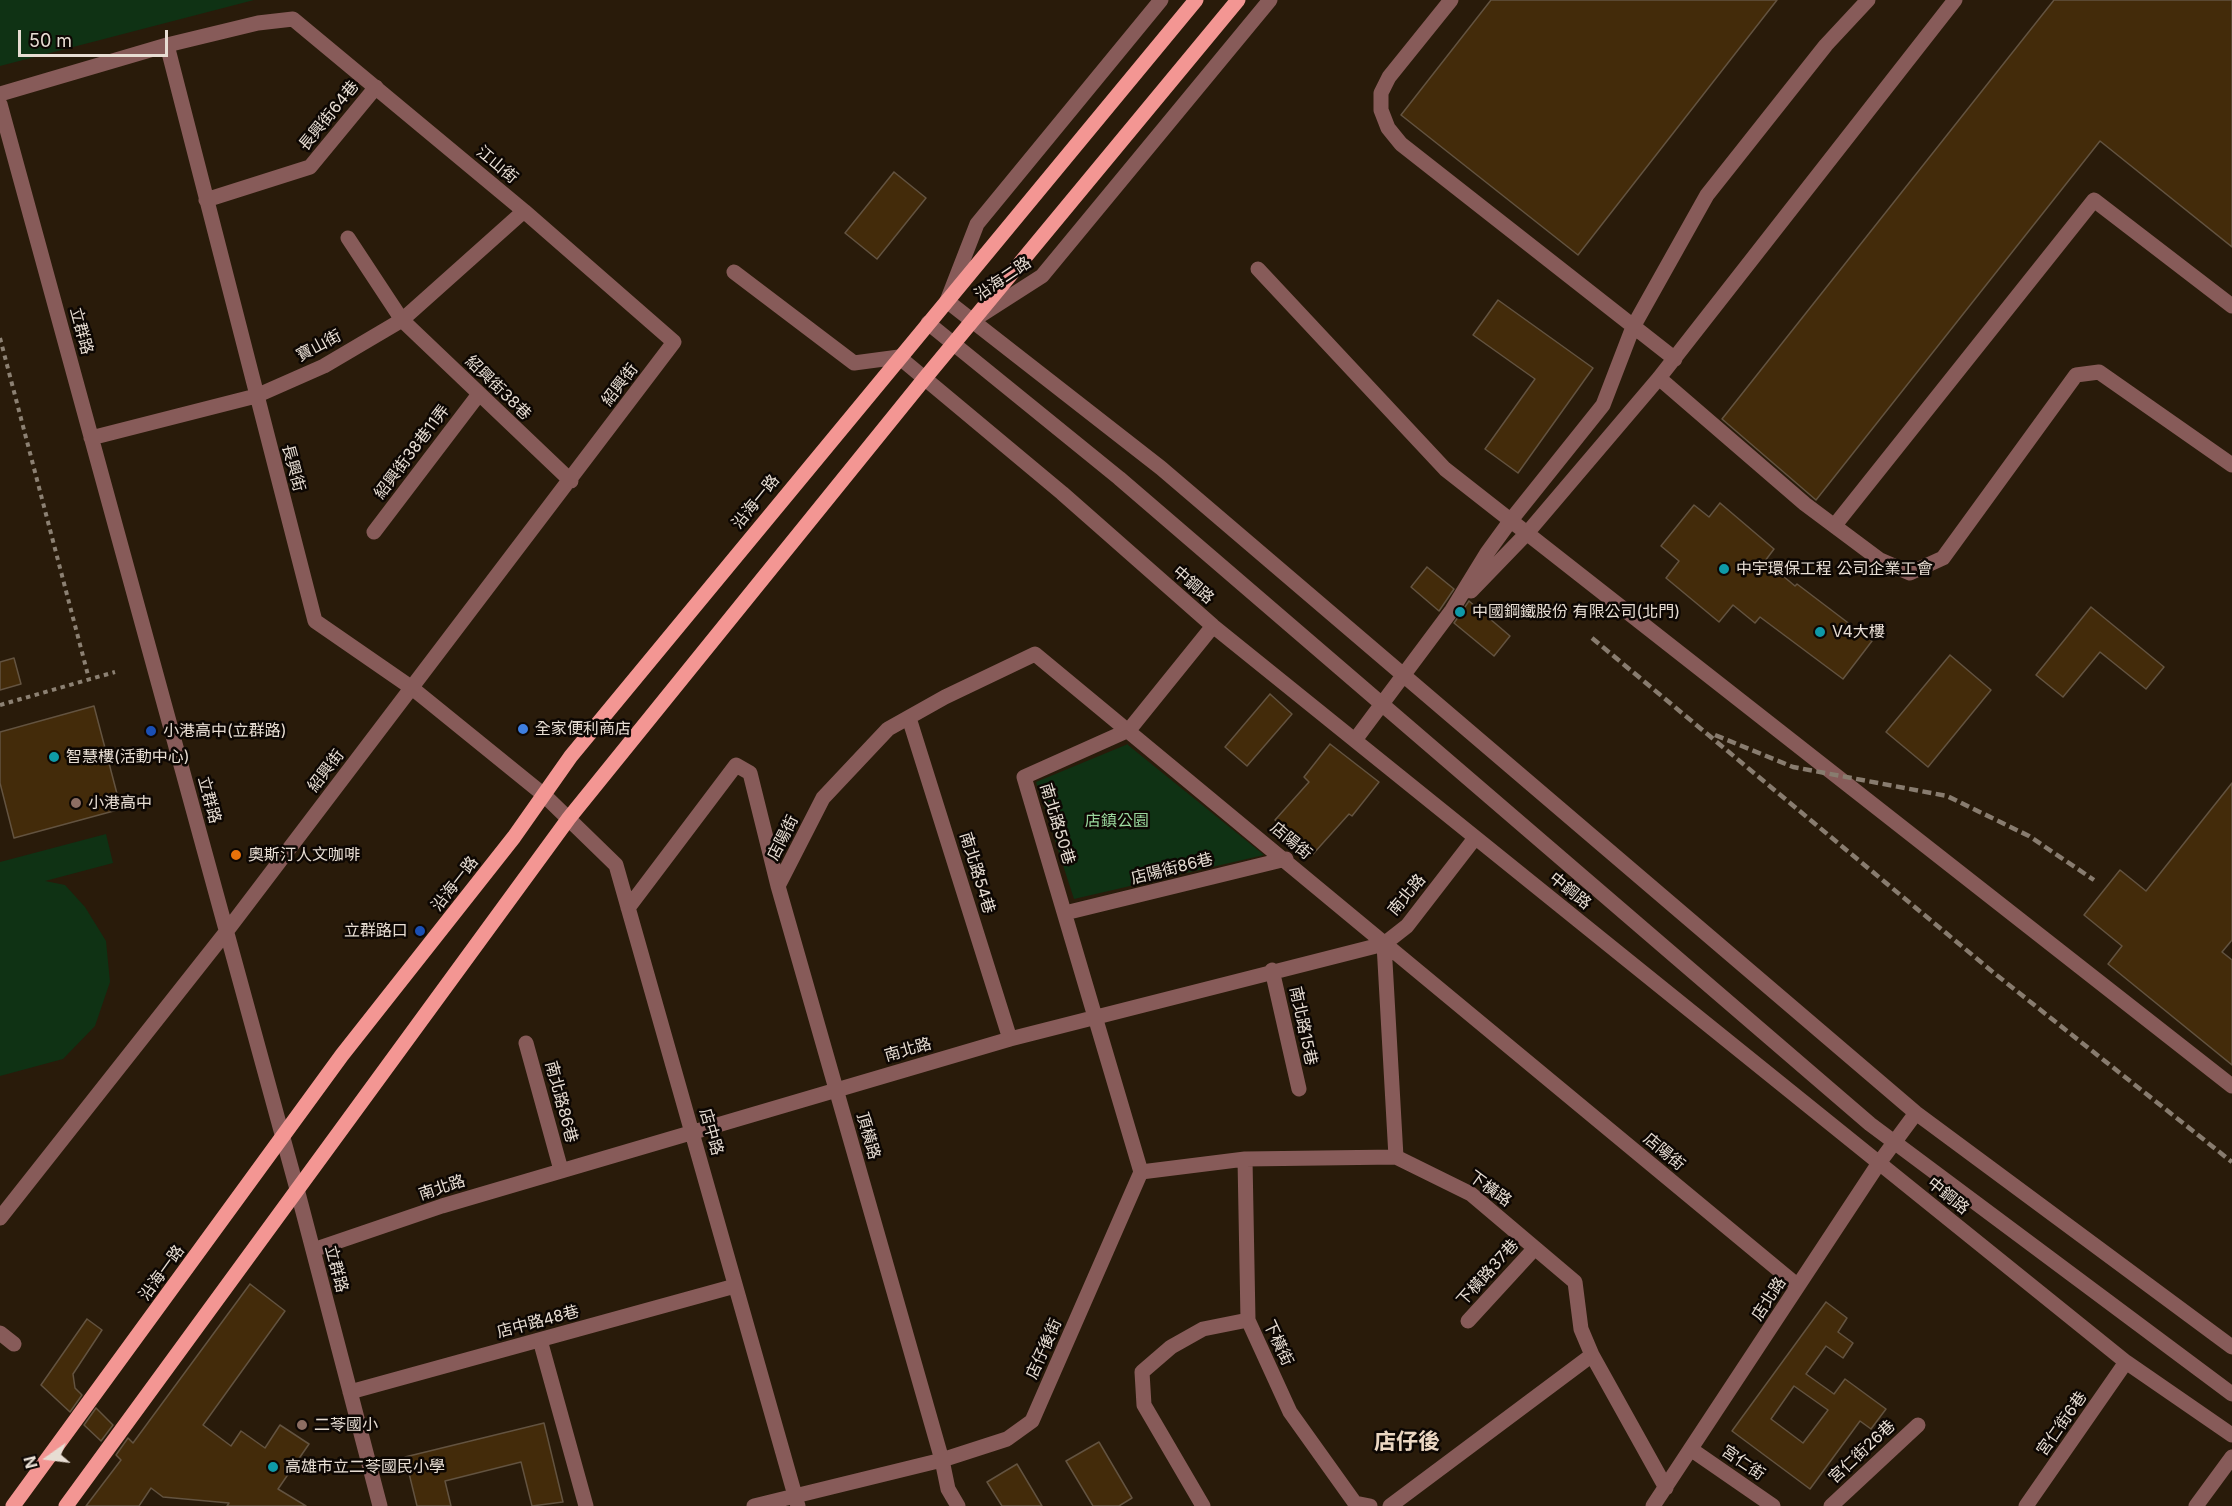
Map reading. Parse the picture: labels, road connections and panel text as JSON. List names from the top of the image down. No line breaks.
{"streets":{"main road":["沿海二路","沿海一路"],"street":["長興街64巷","江山街","立群路","寶山街","紹興街","紹興街38巷","紹興街38巷11弄","長興街","中鋼路","南北路50巷","店陽街","店陽街86巷","南北路54巷","南北路","南北路15巷","南北路86巷","店中路","頂橫路","下橫路","下橫路37巷","店北路","店中路48巷","下橫街","店仔後街","宮仁街6巷","宮仁街26巷","宮仁街"]},"crossings":[["長興街64巷","江山街"],["長興街64巷","長興街"],["江山街","寶山街"],["江山街","紹興街"],["江山街","長興街"],["沿海二路","沿海一路"],["立群路","寶山街"],["立群路","紹興街"],["立群路","沿海一路"],["立群路","南北路"],["立群路","店中路48巷"],["寶山街","紹興街38巷"],["寶山街","長興街"],["紹興街","紹興街38巷"],["紹興街","長興街"],["紹興街38巷","紹興街38巷11弄"],["長興街","沿海一路"],["長興街","店中路"],["沿海一路","中鋼路"],["沿海一路","店中路"],["中鋼路","南北路50巷"],["中鋼路","南北路"],["中鋼路","店北路"],["中鋼路","宮仁街6巷"],["南北路50巷","店陽街"],["南北路50巷","店陽街86巷"],["南北路50巷","南北路"],["店陽街","店陽街86巷"],["店陽街","南北路54巷"],["店陽街","南北路"],["店陽街","頂橫路"],["店陽街","店北路"],["南北路54巷","南北路"],["南北路","南北路15巷"],["南北路","南北路86巷"],["南北路","店中路"],["南北路","頂橫路"],["店中路","頂橫路"],["店中路","店中路48巷"],["店中路","店仔後街"],["頂橫路","店仔後街"],["下橫路","下橫路37巷"],["下橫路","店北路"],["下橫路","下橫街"],["下橫路","店仔後街"],["店北路","宮仁街"]],"districts":["店仔後"],"parks":["店鎮公園"],"places":["中宇環保工程 公司企業工會","中國鋼鐵股份 有限公司(北門)","V4大樓","全家便利商店","小港高中(立群路)","智慧樓(活動中心)","小港高中","奧斯汀人文咖啡","立群路口","二苓國小","高雄市立二苓國民小學"],"scale_bar":"50 m","north":"left"}
